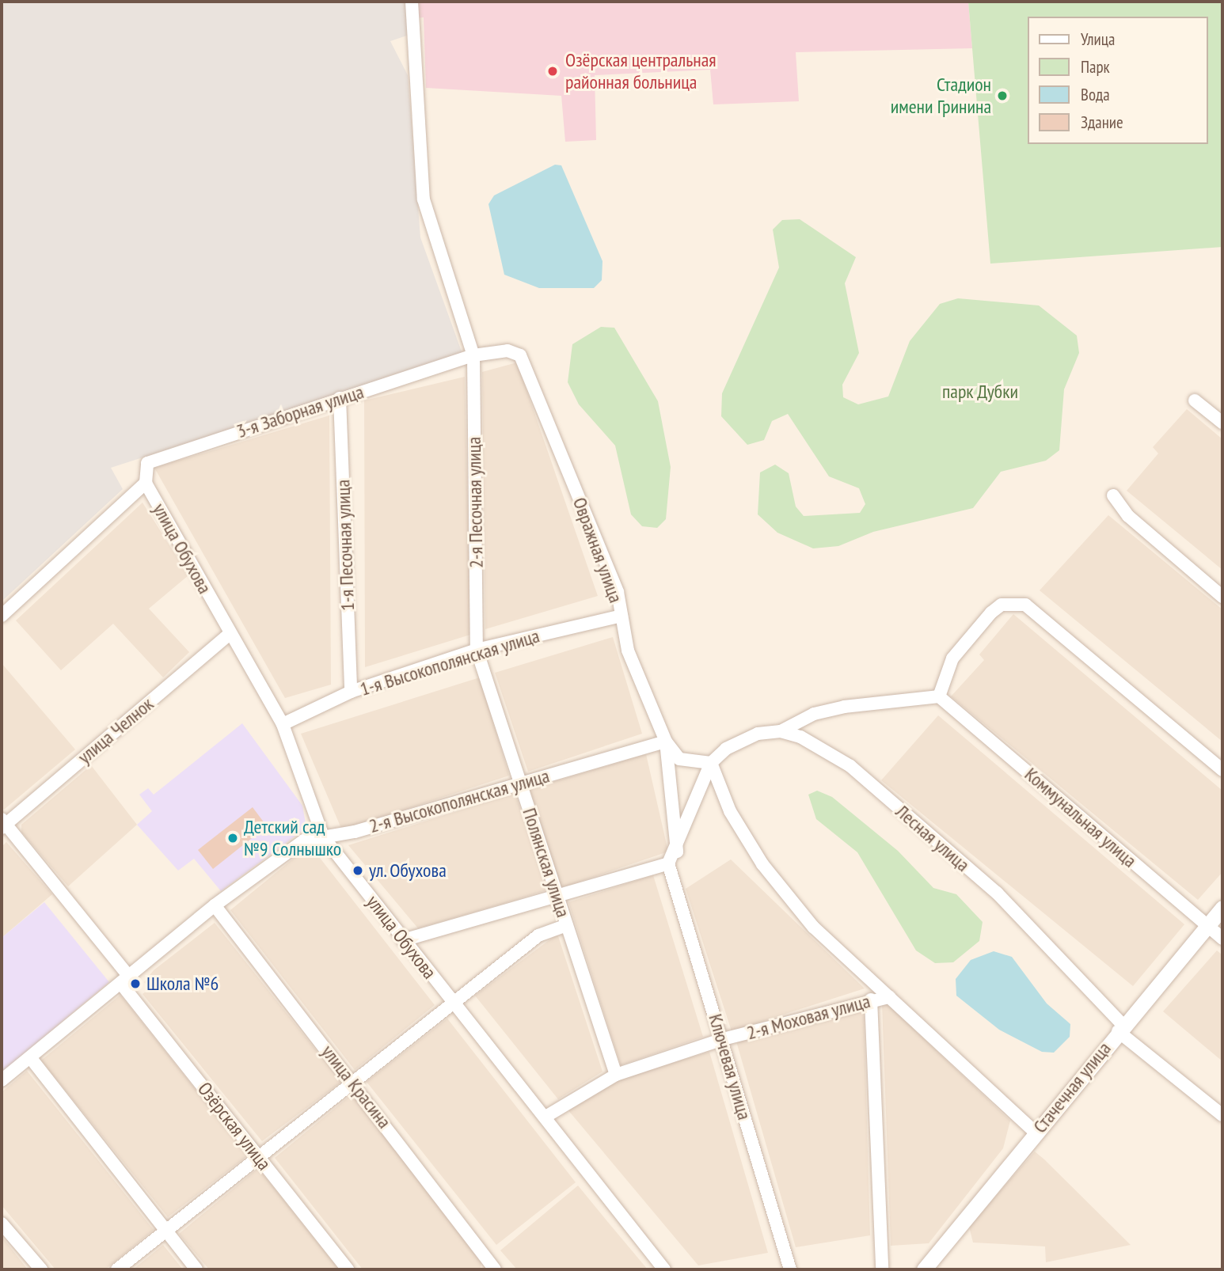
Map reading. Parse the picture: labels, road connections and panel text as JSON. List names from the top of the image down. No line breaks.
{"streets":{"street":["3-я Заборная улица","2-я Песочная улица","1-я Песочная улица","улица Обухова","Овражная улица","1-я Высокополянская улица","улица Челнок","2-я Высокополянская улица","Коммунальная улица","Лесная улица","Полянская улица","2-я Моховая улица","Ключевая улица","улица Красина","Стачечная улица","Озёрская улица"]},"crossings":[["3-я Заборная улица","2-я Песочная улица"],["3-я Заборная улица","1-я Песочная улица"],["3-я Заборная улица","улица Обухова"],["3-я Заборная улица","Овражная улица"],["2-я Песочная улица","Овражная улица"],["2-я Песочная улица","1-я Высокополянская улица"],["2-я Песочная улица","Полянская улица"],["1-я Песочная улица","1-я Высокополянская улица"],["улица Обухова","1-я Высокополянская улица"],["улица Обухова","улица Челнок"],["улица Обухова","2-я Высокополянская улица"],["улица Обухова","2-я Моховая улица"],["Овражная улица","1-я Высокополянская улица"],["Овражная улица","2-я Высокополянская улица"],["1-я Высокополянская улица","Полянская улица"],["улица Челнок","Озёрская улица"],["2-я Высокополянская улица","Полянская улица"],["2-я Высокополянская улица","улица Красина"],["2-я Высокополянская улица","Озёрская улица"],["Коммунальная улица","Стачечная улица"],["Лесная улица","Стачечная улица"],["Полянская улица","2-я Моховая улица"],["2-я Моховая улица","Ключевая улица"]],"parks":["парк Дубки"],"places":["Озёрская центральная районная больница","Стадион имени Гринина","Детский сад №9 Солнышко","ул. Обухова","Школа №6"],"legend":["Улица","Парк","Вода","Здание"]}
